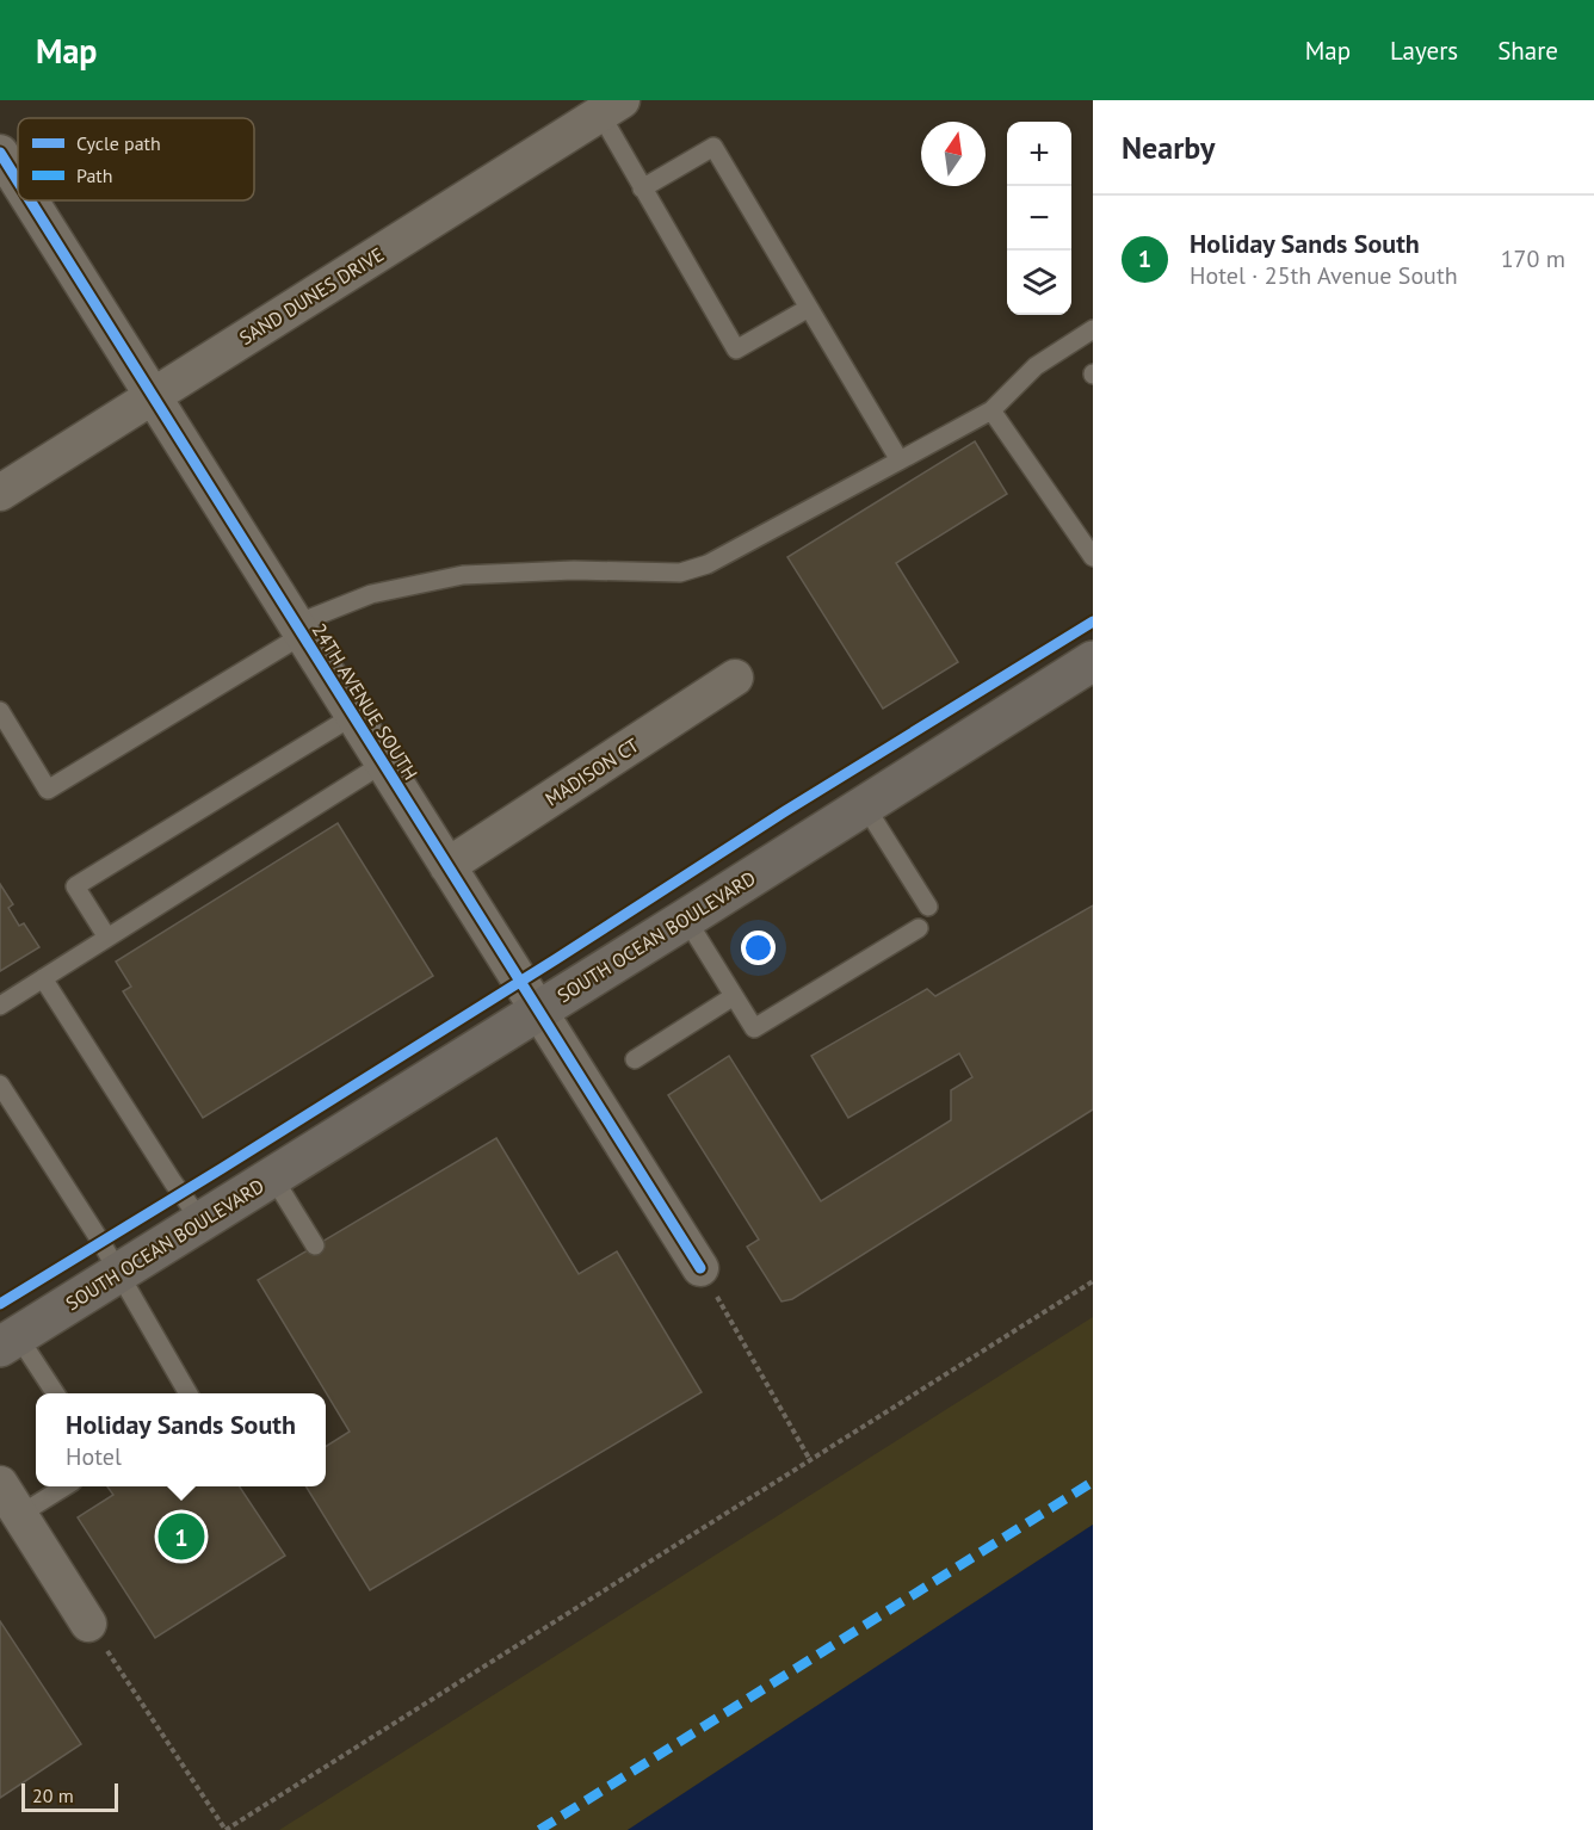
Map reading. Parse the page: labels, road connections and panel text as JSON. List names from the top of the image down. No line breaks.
{"streets":{"main road":["SOUTH OCEAN BOULEVARD"],"street":["SAND DUNES DRIVE","24TH AVENUE SOUTH","MADISON CT"]},"crossings":[["SAND DUNES DRIVE","24TH AVENUE SOUTH"],["24TH AVENUE SOUTH","MADISON CT"],["24TH AVENUE SOUTH","SOUTH OCEAN BOULEVARD"]],"legend":["Cycle path","Path"],"scale_bar":"20 m","north":"top","page":{"header":"Map","nav":["Map","Layers","Share"],"heading":"Nearby","map_buttons":["+","−"],"list":[{"mark":"1","name":"Holiday Sands South","note":"Hotel · 25th Avenue South","value":"170 m"}],"popup":["Holiday Sands South","Hotel"],"pins":"1","scale":"20 m"}}
